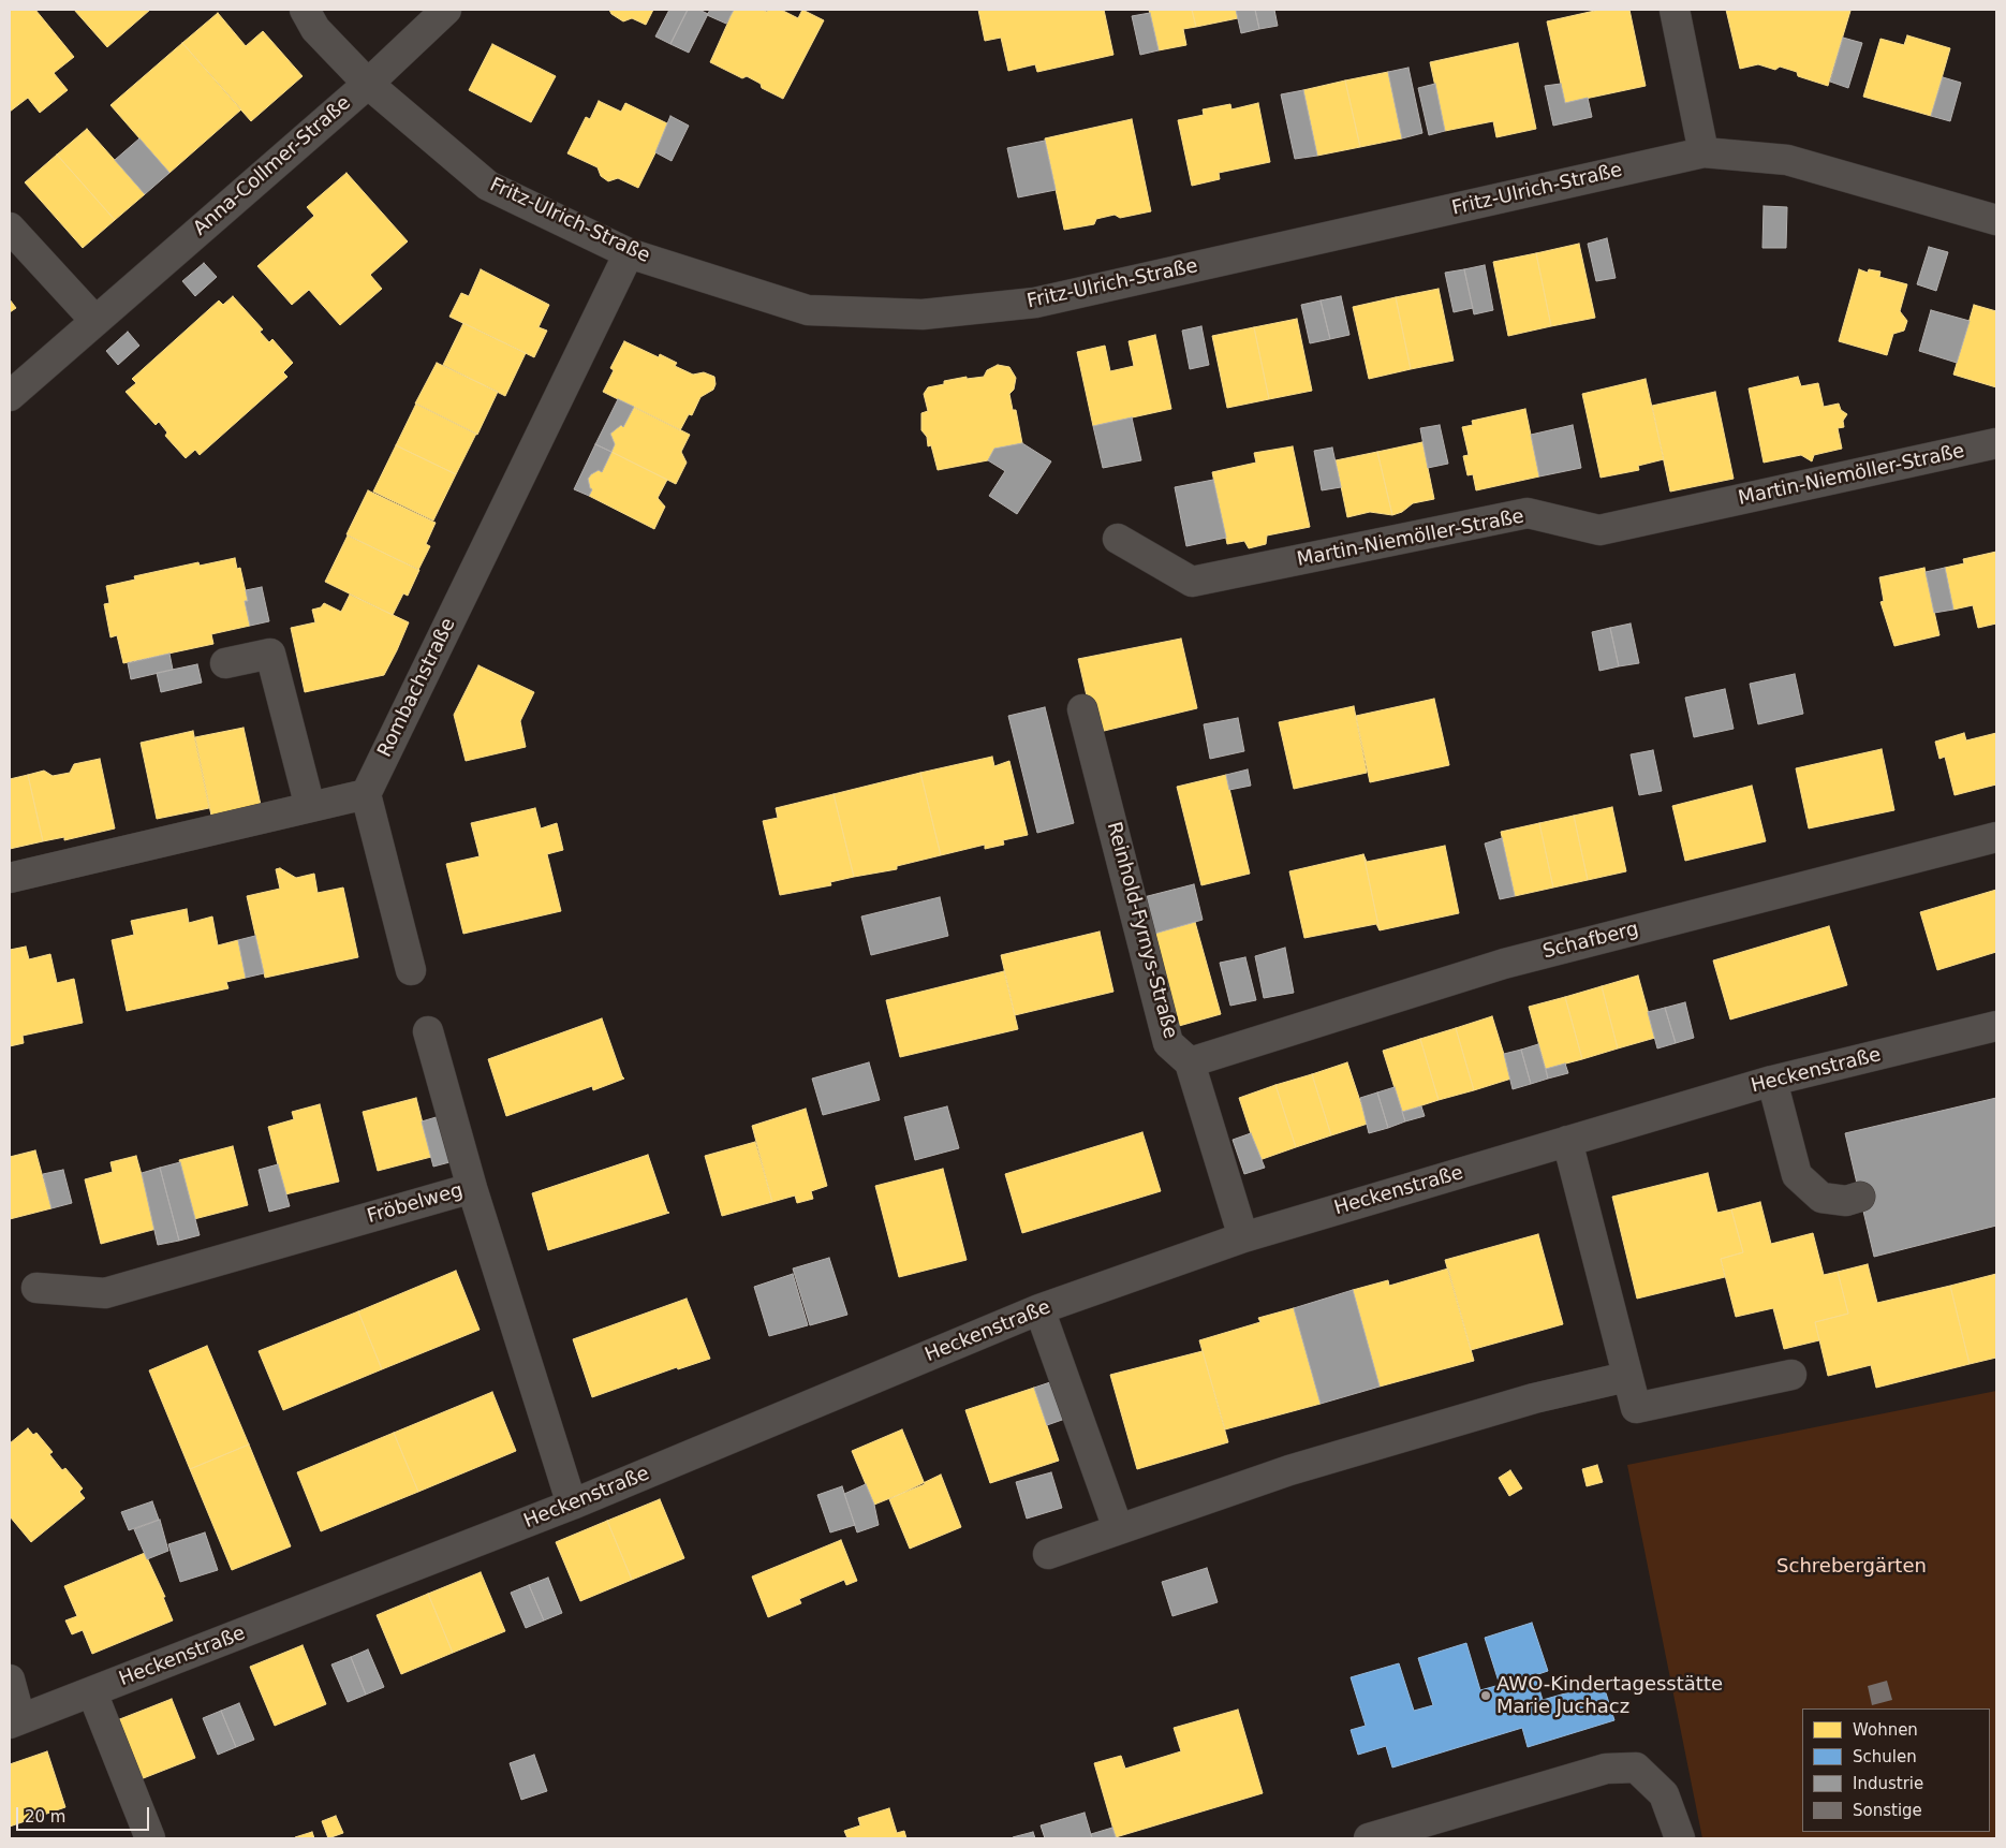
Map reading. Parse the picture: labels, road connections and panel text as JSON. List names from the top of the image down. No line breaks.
{"streets":{"street":["Anna-Collmer-Straße","Fritz-Ulrich-Straße","Martin-Niemöller-Straße","Rombachstraße","Reinhold-Fyrnys-Straße","Schafberg","Heckenstraße","Fröbelweg"]},"crossings":[["Anna-Collmer-Straße","Fritz-Ulrich-Straße"],["Fritz-Ulrich-Straße","Rombachstraße"],["Reinhold-Fyrnys-Straße","Schafberg"],["Heckenstraße","Fröbelweg"]],"parks":["Schrebergärten"],"places":["AWO-Kindertagesstätte Marie Juchacz"],"legend":["Wohnen","Schulen","Industrie","Sonstige"],"scale_bar":"20 m"}
